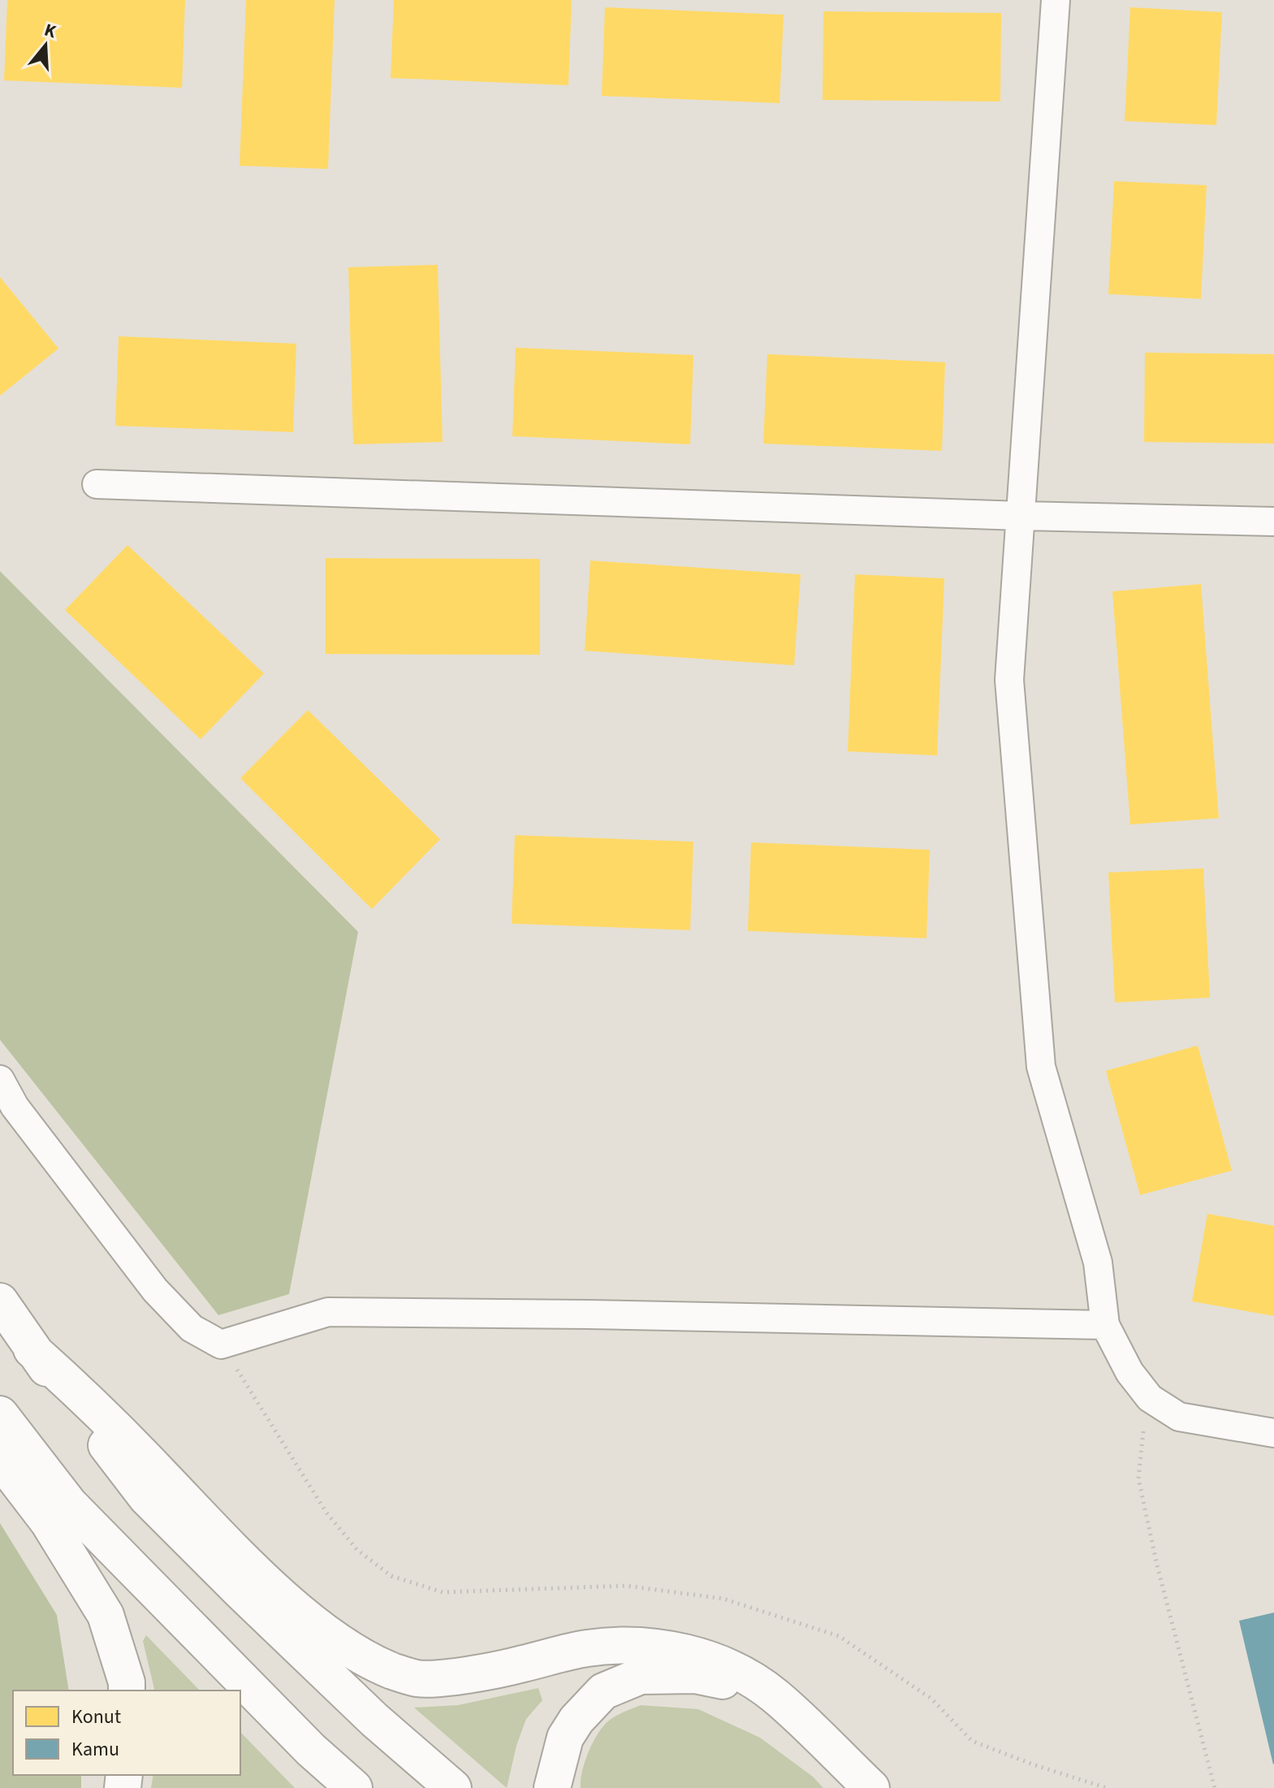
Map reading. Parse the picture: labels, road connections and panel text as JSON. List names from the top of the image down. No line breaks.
{"legend":["Konut","Kamu"],"north":"top"}
